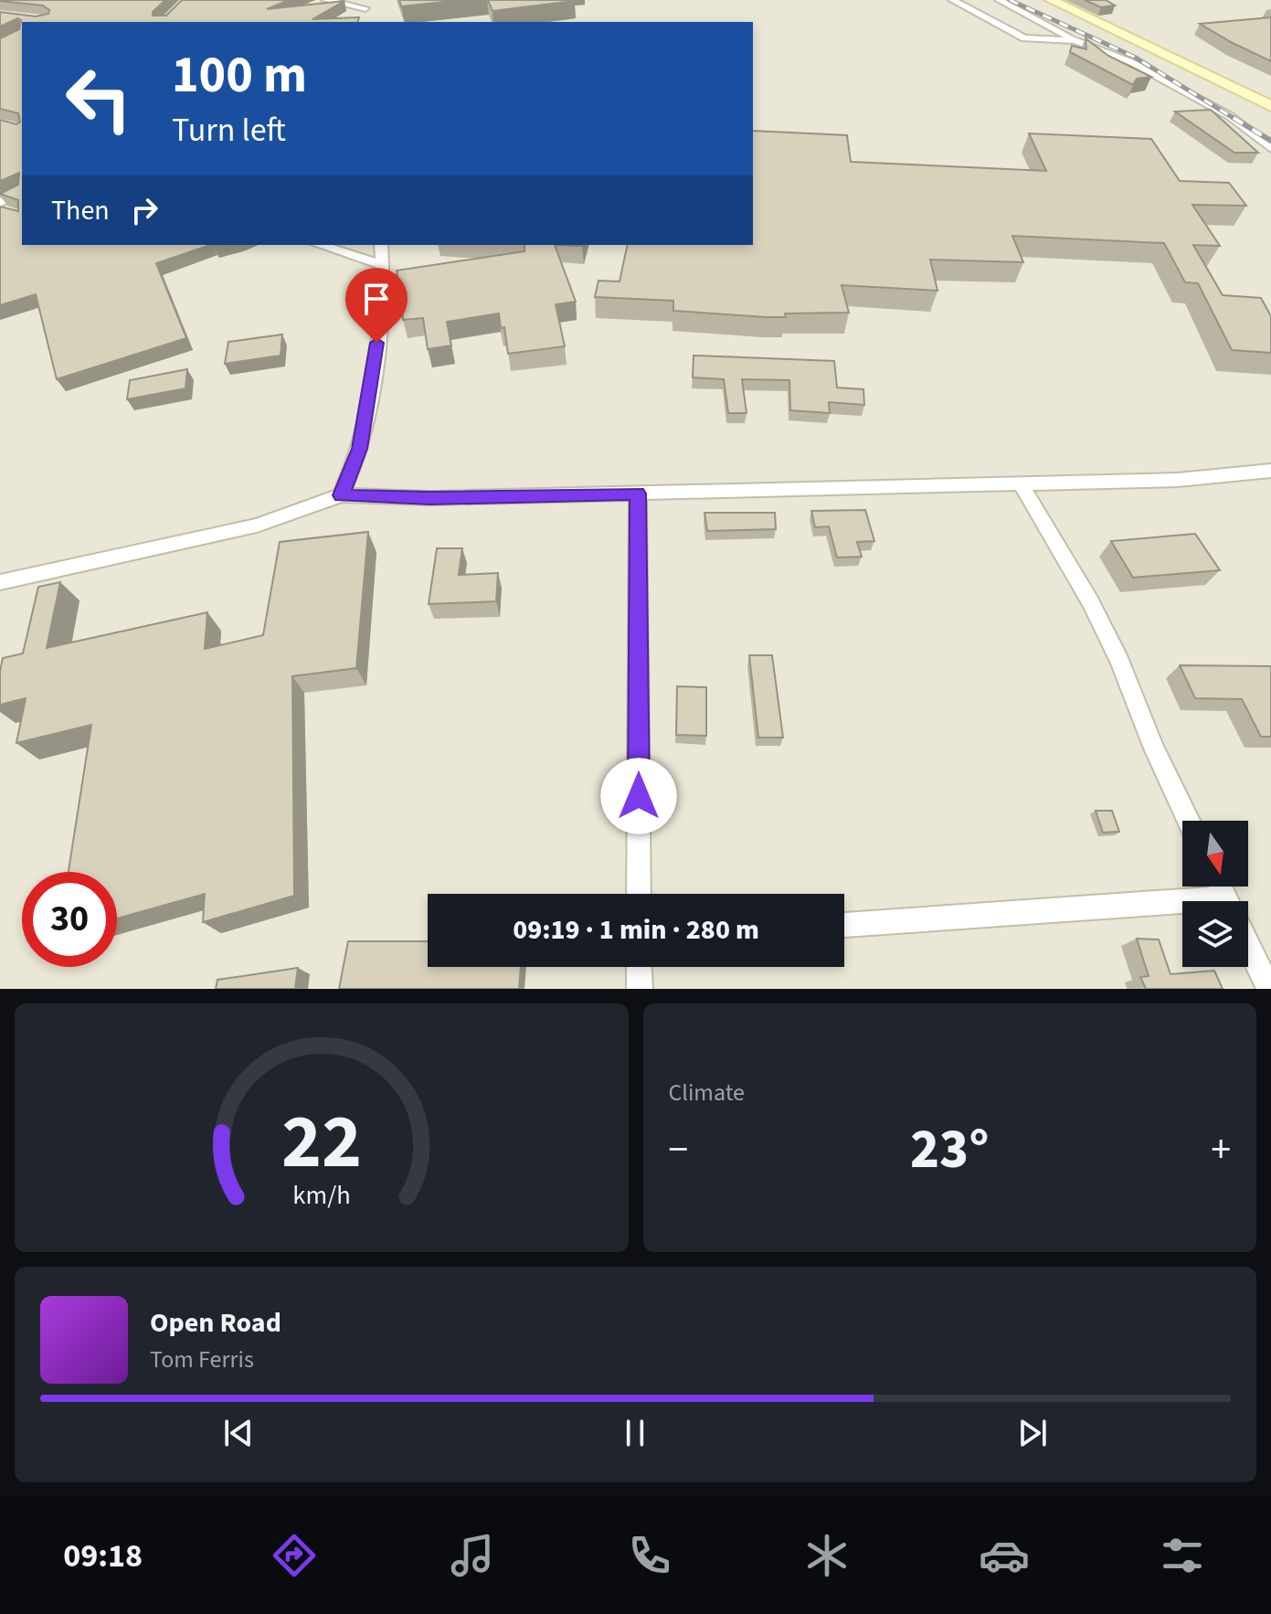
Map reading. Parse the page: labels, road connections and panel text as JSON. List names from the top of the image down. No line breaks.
{"north":"bottom","page":{"turn":["100 m","Turn left"],"then":"Then","limit":"30","trip":"09:19 · 1 min · 280 m","tile":"Climate","heat":["−","23°","+"],"song":["Open Road","Tom Ferris"],"tabs":"09:18","gauge":["22","km/h"]}}
